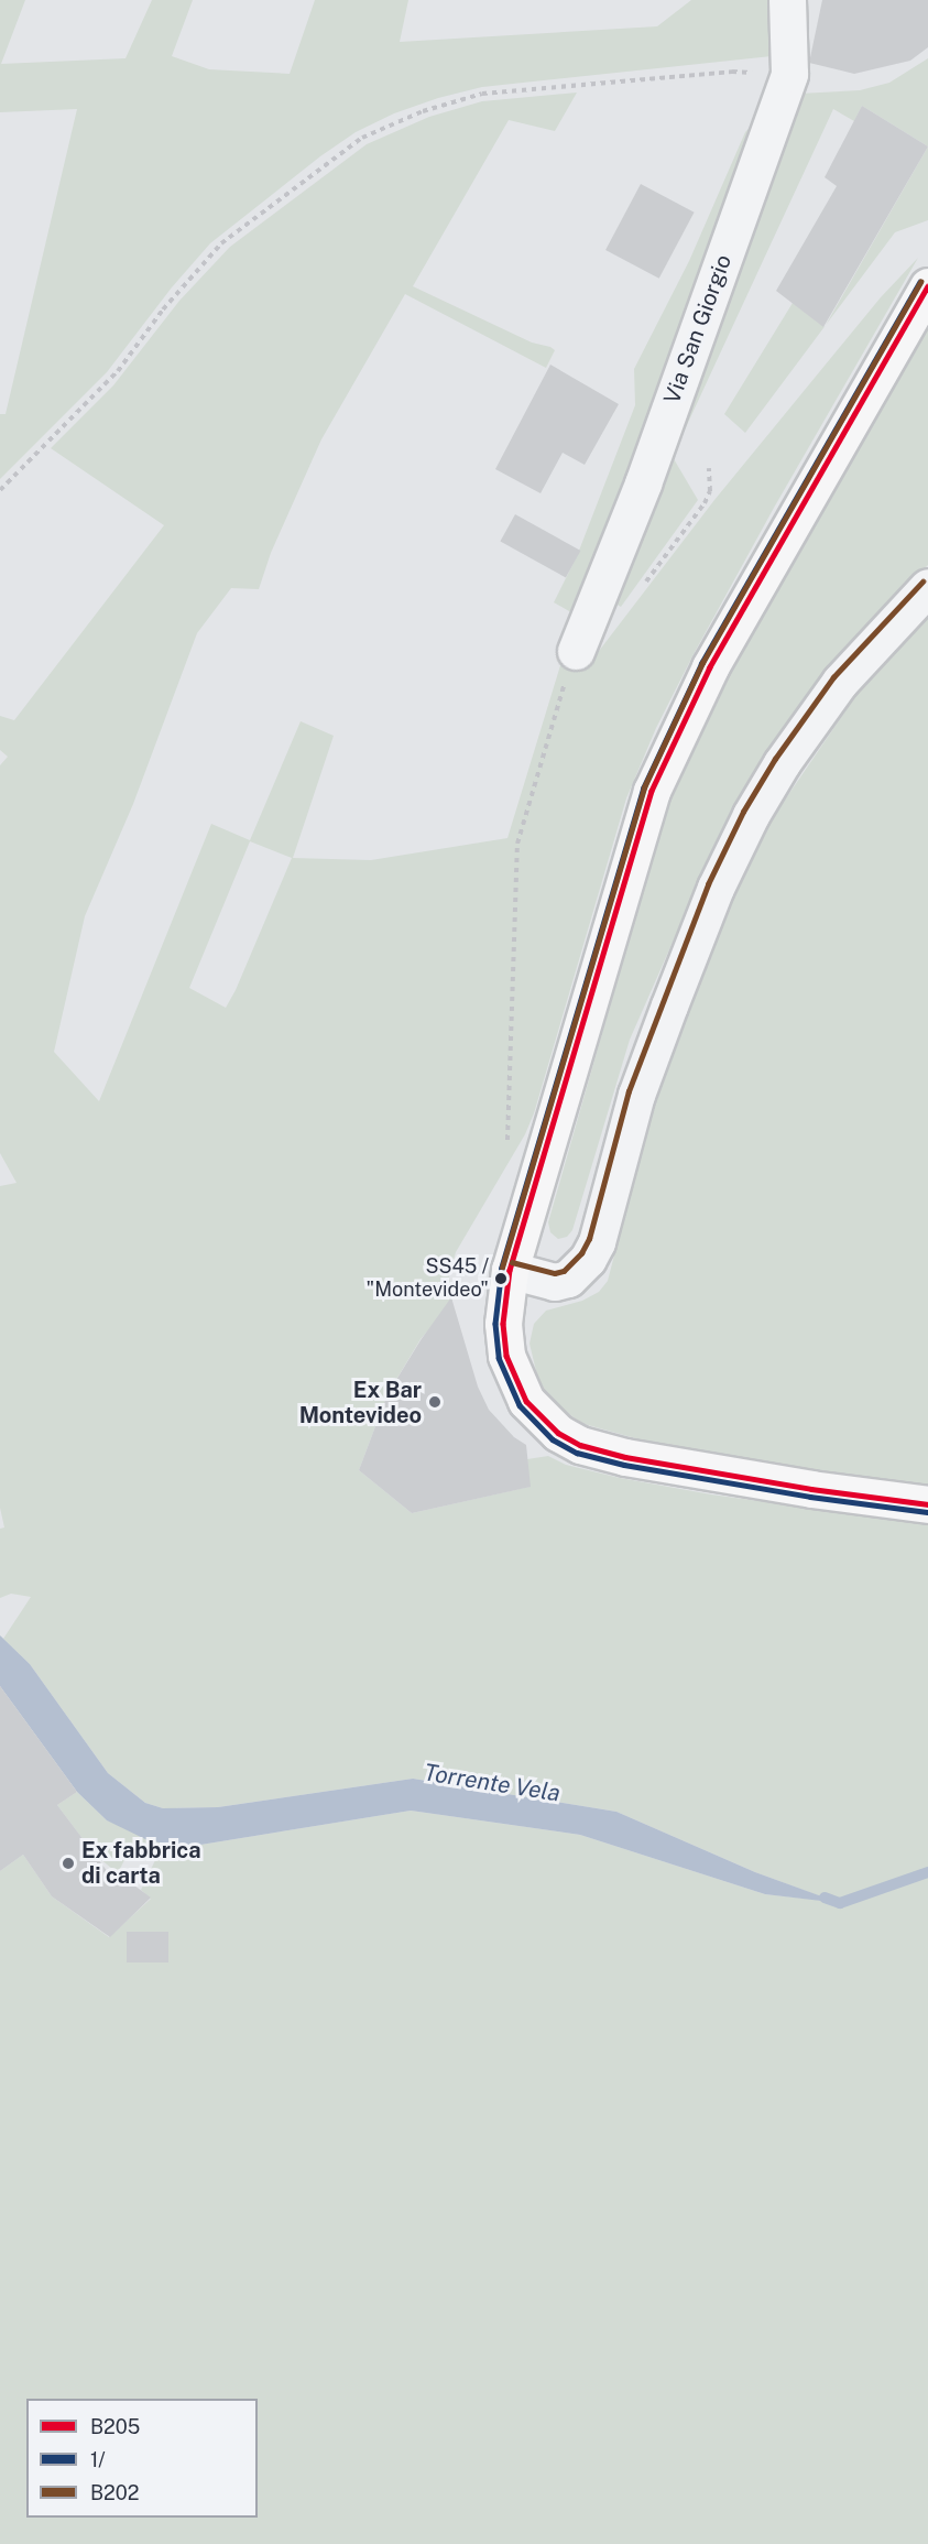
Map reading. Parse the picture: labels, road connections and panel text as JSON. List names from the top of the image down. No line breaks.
{"streets":{"street":["Via San Giorgio"]},"water":["Torrente Vela"],"places":["SS45 / \"Montevideo\"","Ex Bar Montevideo","Ex fabbrica di carta"],"lines":["transit line 1/","transit line B202","transit line B205"],"legend":["B205","1/","B202"]}
